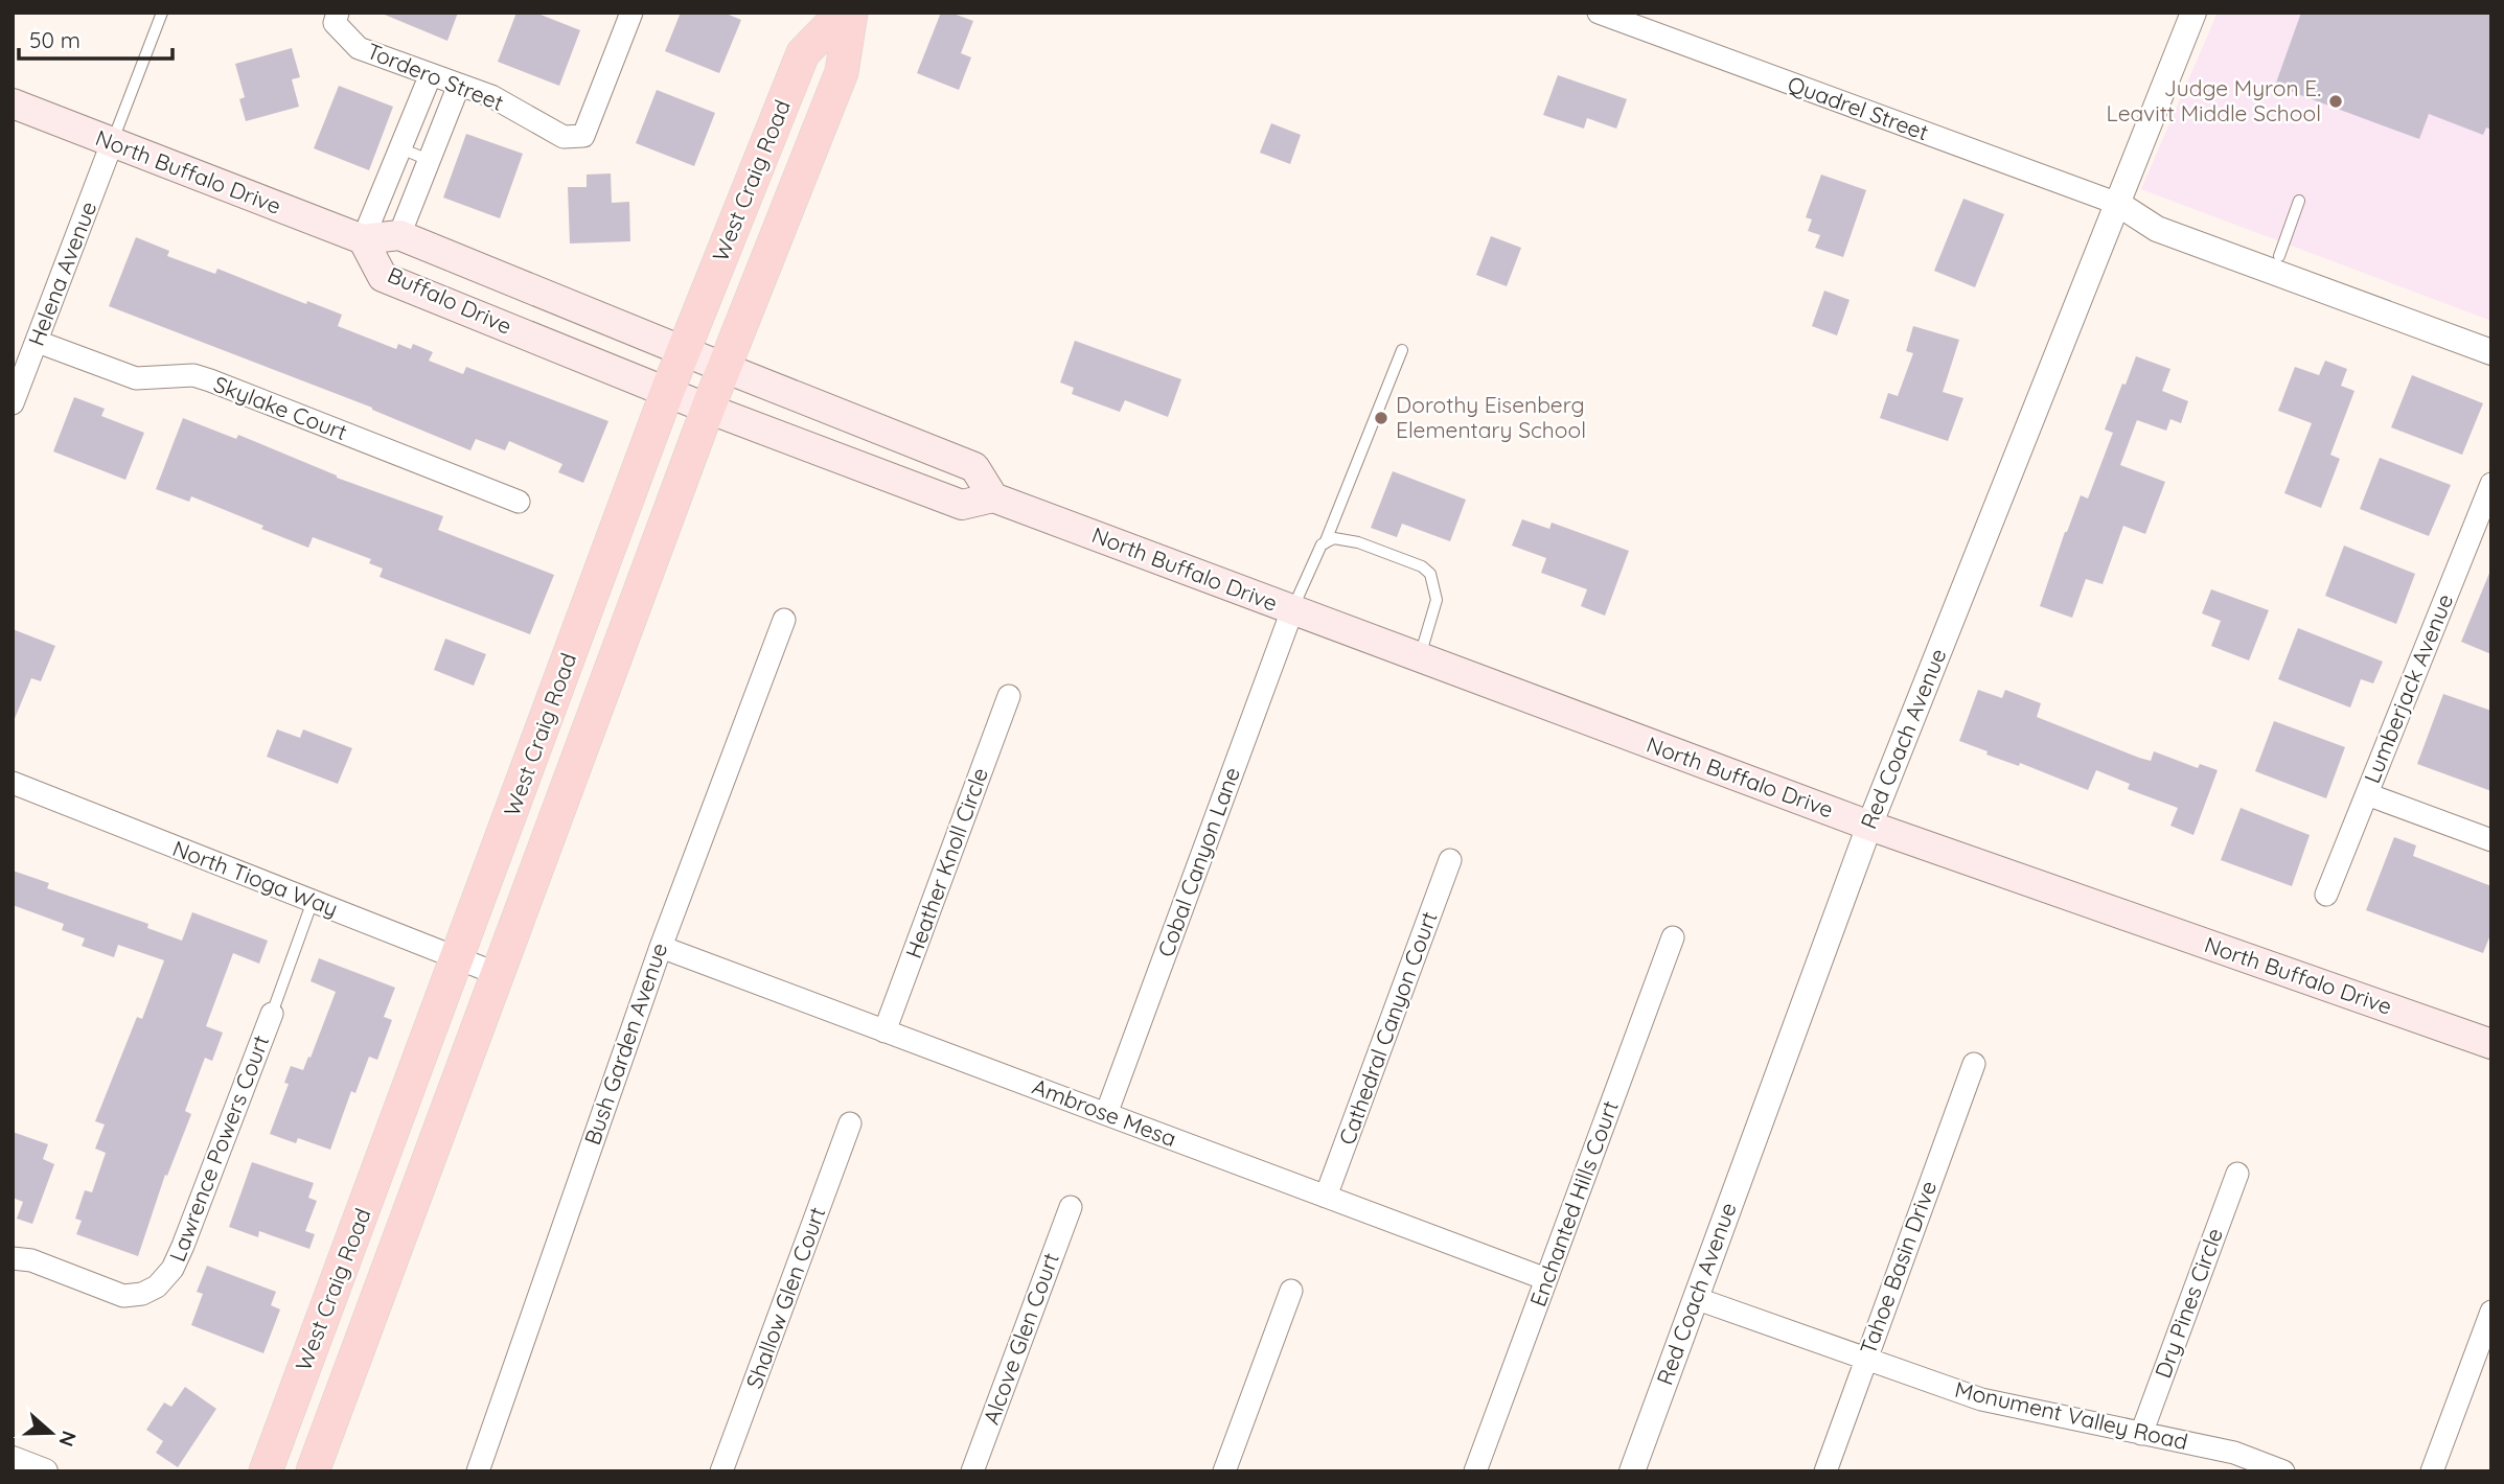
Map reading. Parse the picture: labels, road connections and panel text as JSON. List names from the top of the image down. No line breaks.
{"streets":{"main road":["North Buffalo Drive","West Craig Road","Buffalo Drive"],"street":["Tordero Street","Quadrel Street","Helena Avenue","Skylake Court","Lumberjack Avenue","Red Coach Avenue","Cobal Canyon Lane","Heather Knoll Circle","North Tioga Way","Cathedral Canyon Court","Bush Garden Avenue","Ambrose Mesa","Lawrence Powers Court","Enchanted Hills Court","Tahoe Basin Drive","Shallow Glen Court","Dry Pines Circle","Alcove Glen Court","Monument Valley Road"]},"crossings":[["Quadrel Street","Red Coach Avenue"],["North Buffalo Drive","West Craig Road"],["North Buffalo Drive","Helena Avenue"],["North Buffalo Drive","Buffalo Drive"],["North Buffalo Drive","Red Coach Avenue"],["North Buffalo Drive","Cobal Canyon Lane"],["West Craig Road","Buffalo Drive"],["West Craig Road","North Tioga Way"],["Helena Avenue","Skylake Court"],["Red Coach Avenue","Monument Valley Road"],["Cobal Canyon Lane","Ambrose Mesa"],["Heather Knoll Circle","Ambrose Mesa"],["Cathedral Canyon Court","Ambrose Mesa"],["Bush Garden Avenue","Ambrose Mesa"],["Ambrose Mesa","Enchanted Hills Court"],["Tahoe Basin Drive","Monument Valley Road"],["Dry Pines Circle","Monument Valley Road"]],"places":["Judge Myron E. Leavitt Middle School","Dorothy Eisenberg Elementary School"],"scale_bar":"50 m","north":"right"}
